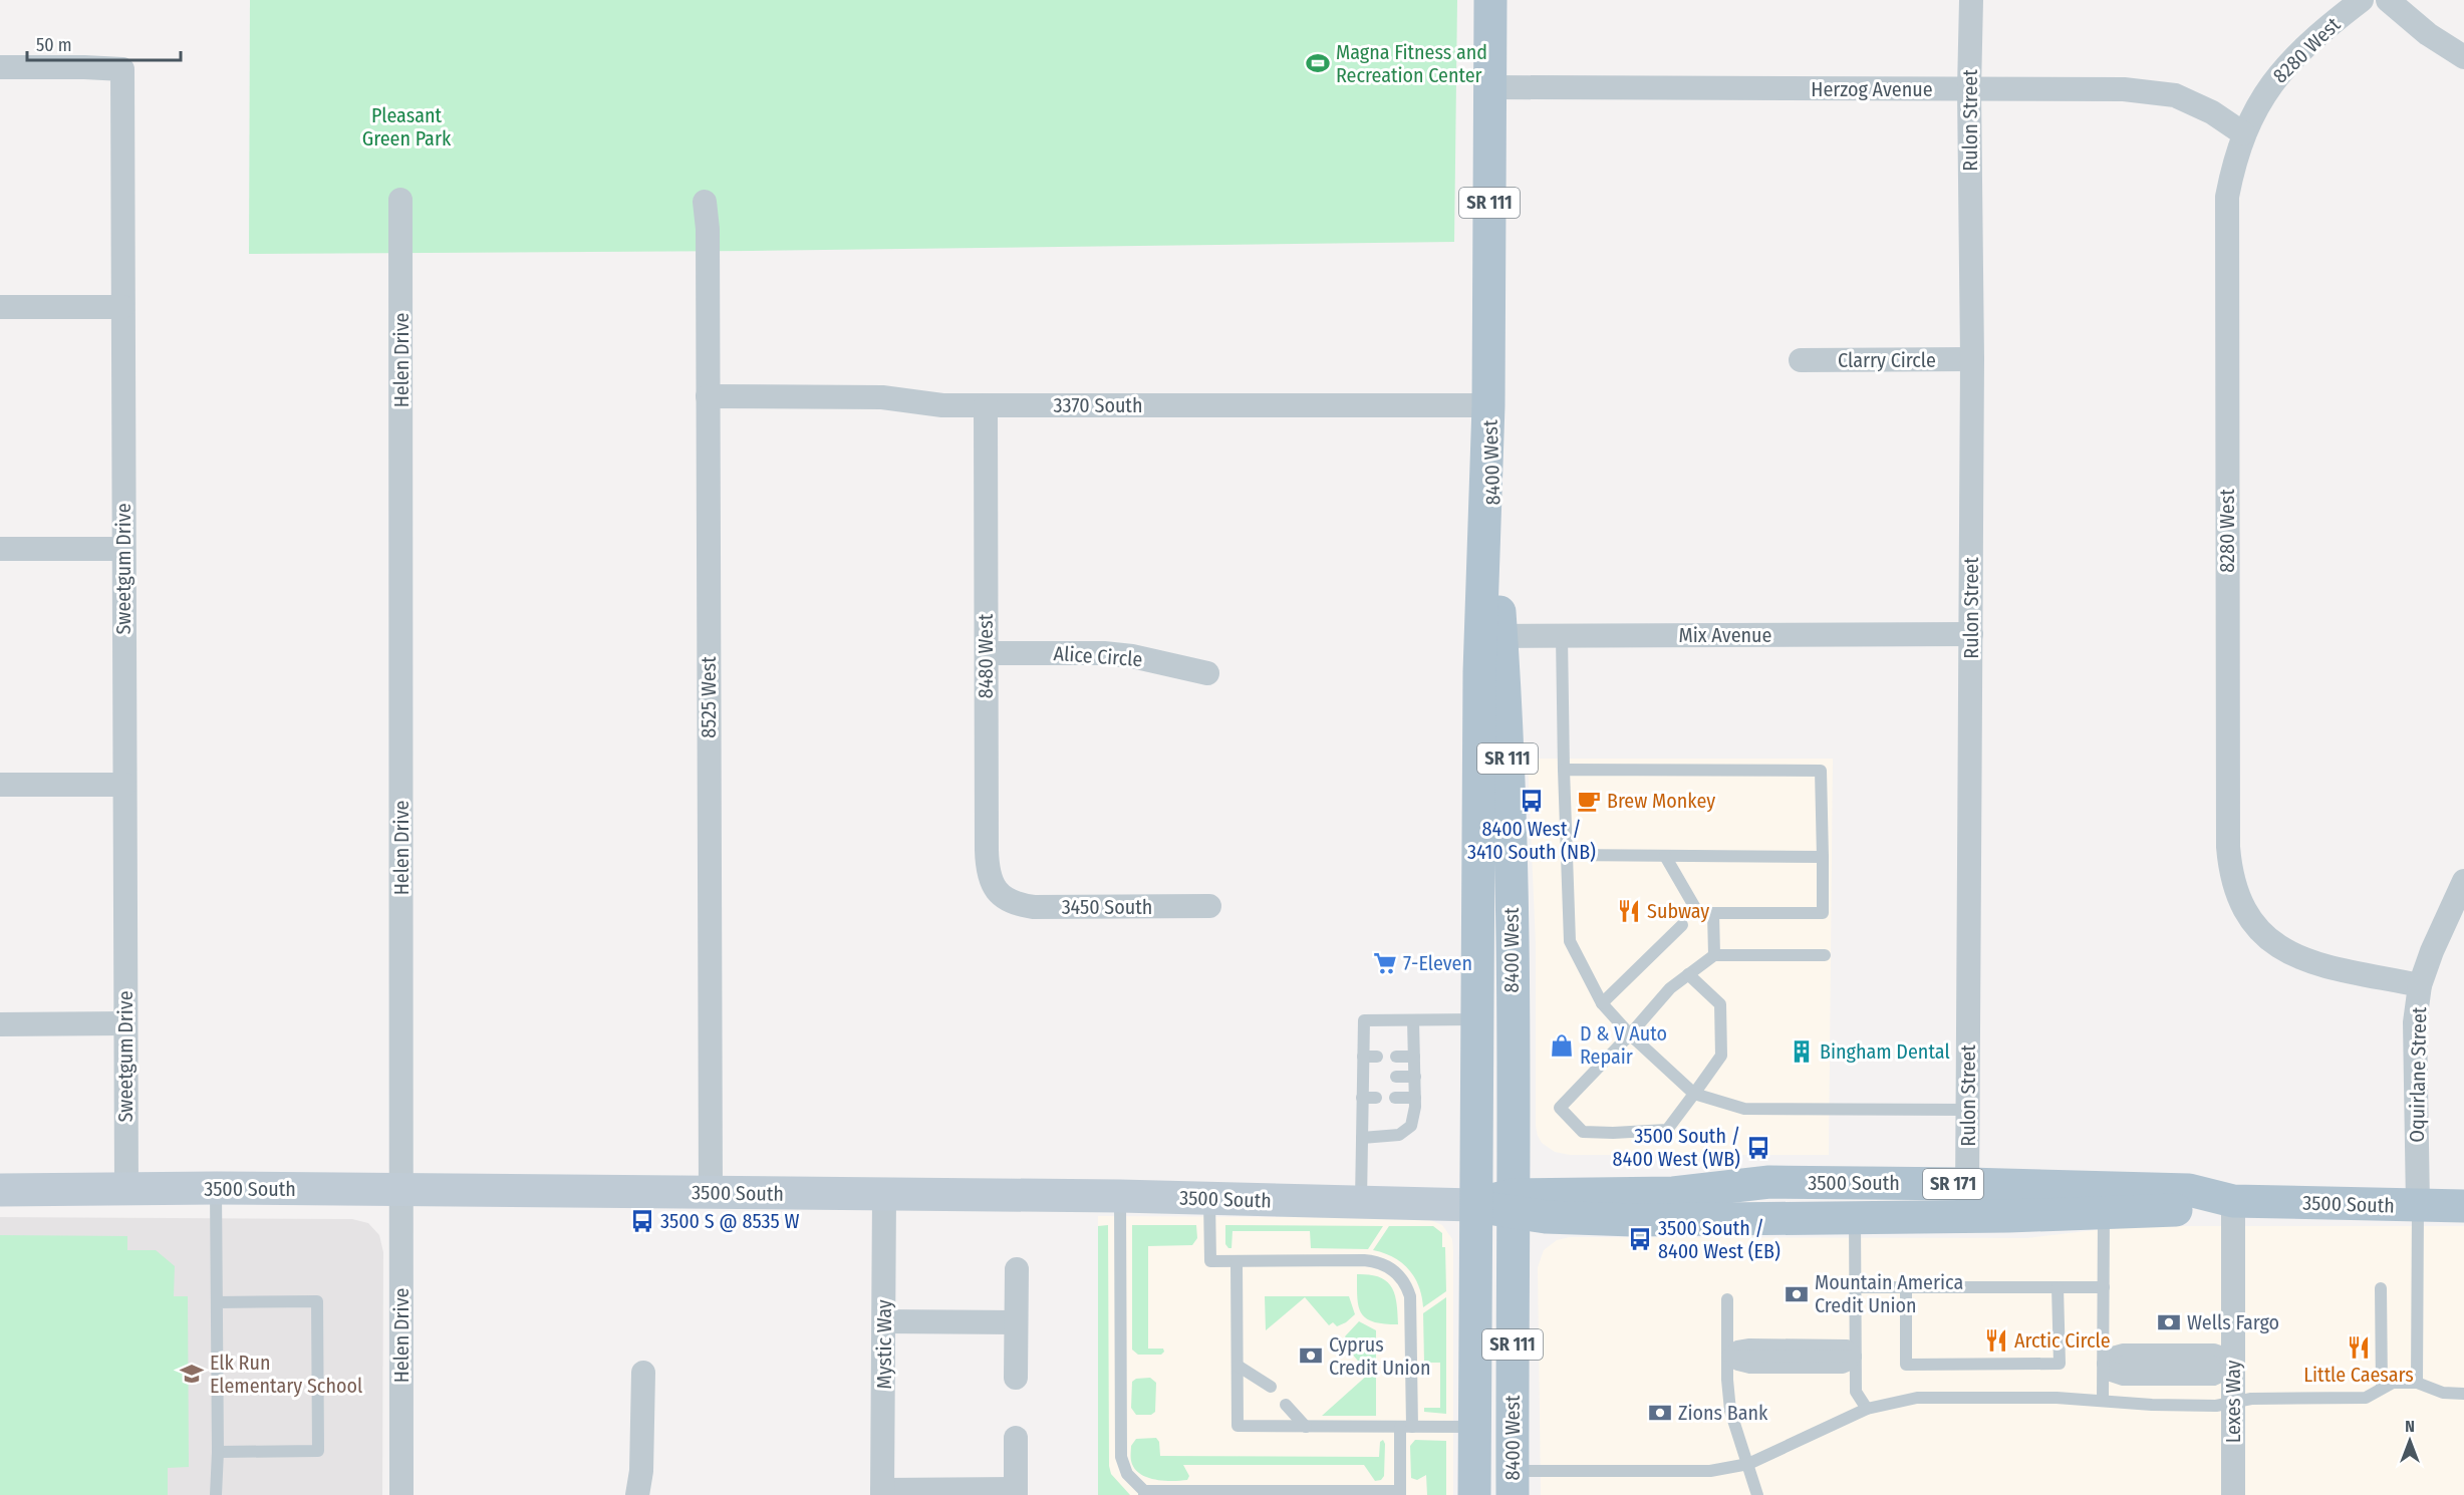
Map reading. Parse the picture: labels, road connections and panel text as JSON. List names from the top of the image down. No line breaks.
{"streets":{"main road":["SR 111","8400 West","3500 South","SR 171"],"street":["8280 West","Herzog Avenue","Rulon Street","Helen Drive","Clarry Circle","3370 South","Sweetgum Drive","Mix Avenue","8480 West","Alice Circle","8525 West","3450 South","Oquirlane Street","Mystic Way","Lexes Way"]},"crossings":[["8280 West","Herzog Avenue"],["8280 West","Oquirlane Street"],["Herzog Avenue","Rulon Street"],["Herzog Avenue","8400 West"],["Rulon Street","Clarry Circle"],["Rulon Street","Mix Avenue"],["Rulon Street","3500 South"],["Helen Drive","3500 South"],["3370 South","8400 West"],["3370 South","8480 West"],["3370 South","8525 West"],["8400 West","Mix Avenue"],["8400 West","3500 South"],["Sweetgum Drive","3500 South"],["8480 West","Alice Circle"],["8480 West","3450 South"],["8525 West","3500 South"],["Oquirlane Street","3500 South"],["3500 South","Mystic Way"],["3500 South","Lexes Way"]],"parks":["Pleasant Green Park"],"places":{"sports":["Magna Fitness and Recreation Center"],"bus stop":["8400 West / 3410 South (NB)","3500 South / 8400 West (WB)","3500 S @ 8535 W","3500 South / 8400 West (EB)"],"cafe":["Brew Monkey"],"restaurant":["Subway","Arctic Circle","Little Caesars"],"supermarket":["7-Eleven"],"shop":["D & V Auto Repair"],"building":["Bingham Dental"],"bank":["Mountain America Credit Union","Wells Fargo","Cyprus Credit Union","Zions Bank"],"school or university":["Elk Run Elementary School"]},"scale_bar":"50 m","north":"top"}
